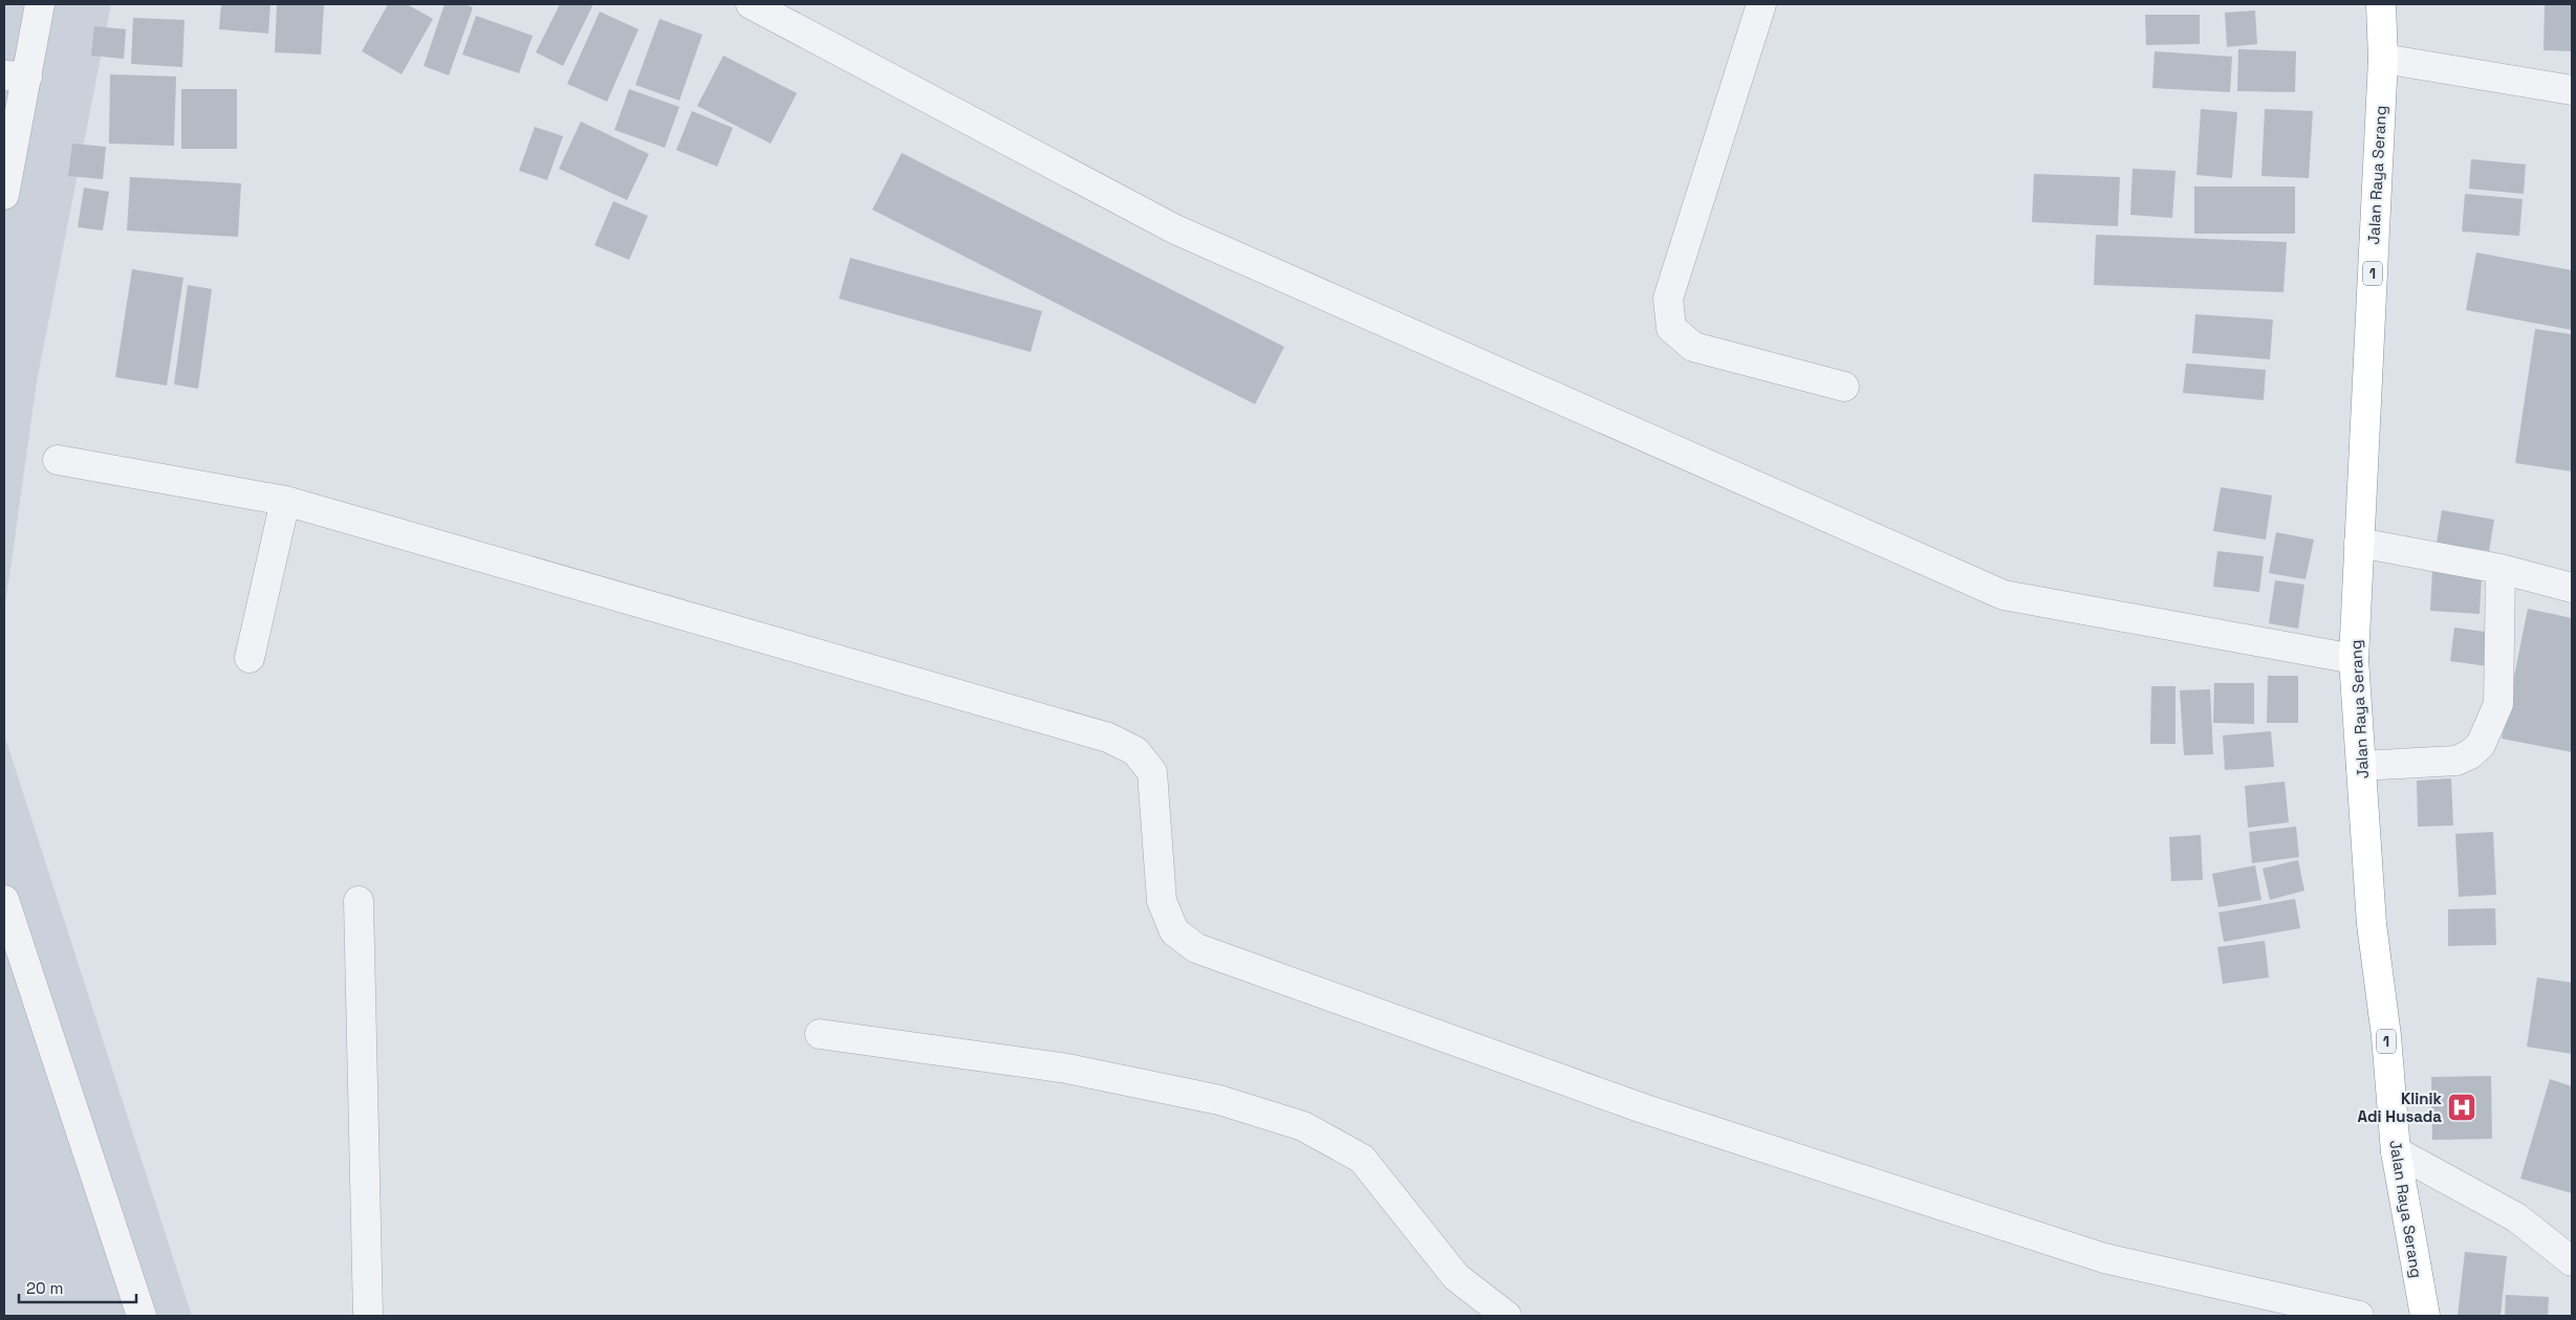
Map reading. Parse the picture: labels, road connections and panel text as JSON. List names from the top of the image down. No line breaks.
{"streets":{"highway":["Jalan Raya Serang","1"]},"places":{"hospital":["Klinik Adi Husada"]},"scale_bar":"20 m"}
